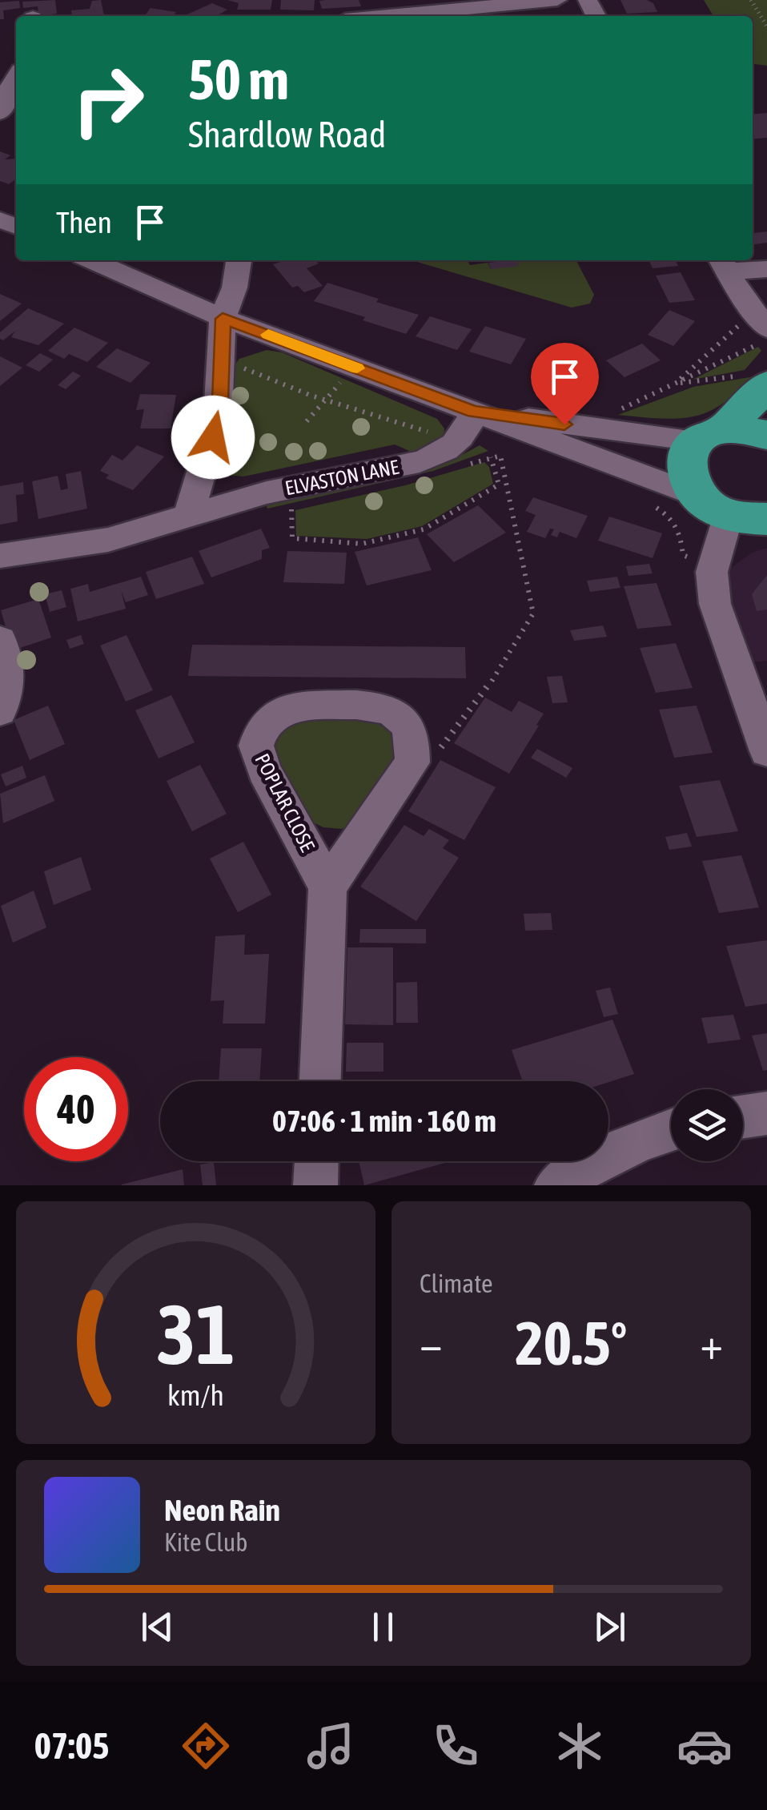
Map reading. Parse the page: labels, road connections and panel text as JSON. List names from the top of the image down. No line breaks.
{"streets":{"street":["ELVASTON LANE","POPLAR CLOSE"]},"page":{"turn":["50 m","Shardlow Road"],"then":"Then","limit":"40","trip":"07:06 · 1 min · 160 m","tile":"Climate","heat":["−","20.5°","+"],"song":["Neon Rain","Kite Club"],"tabs":"07:05","gauge":["31","km/h"]}}
